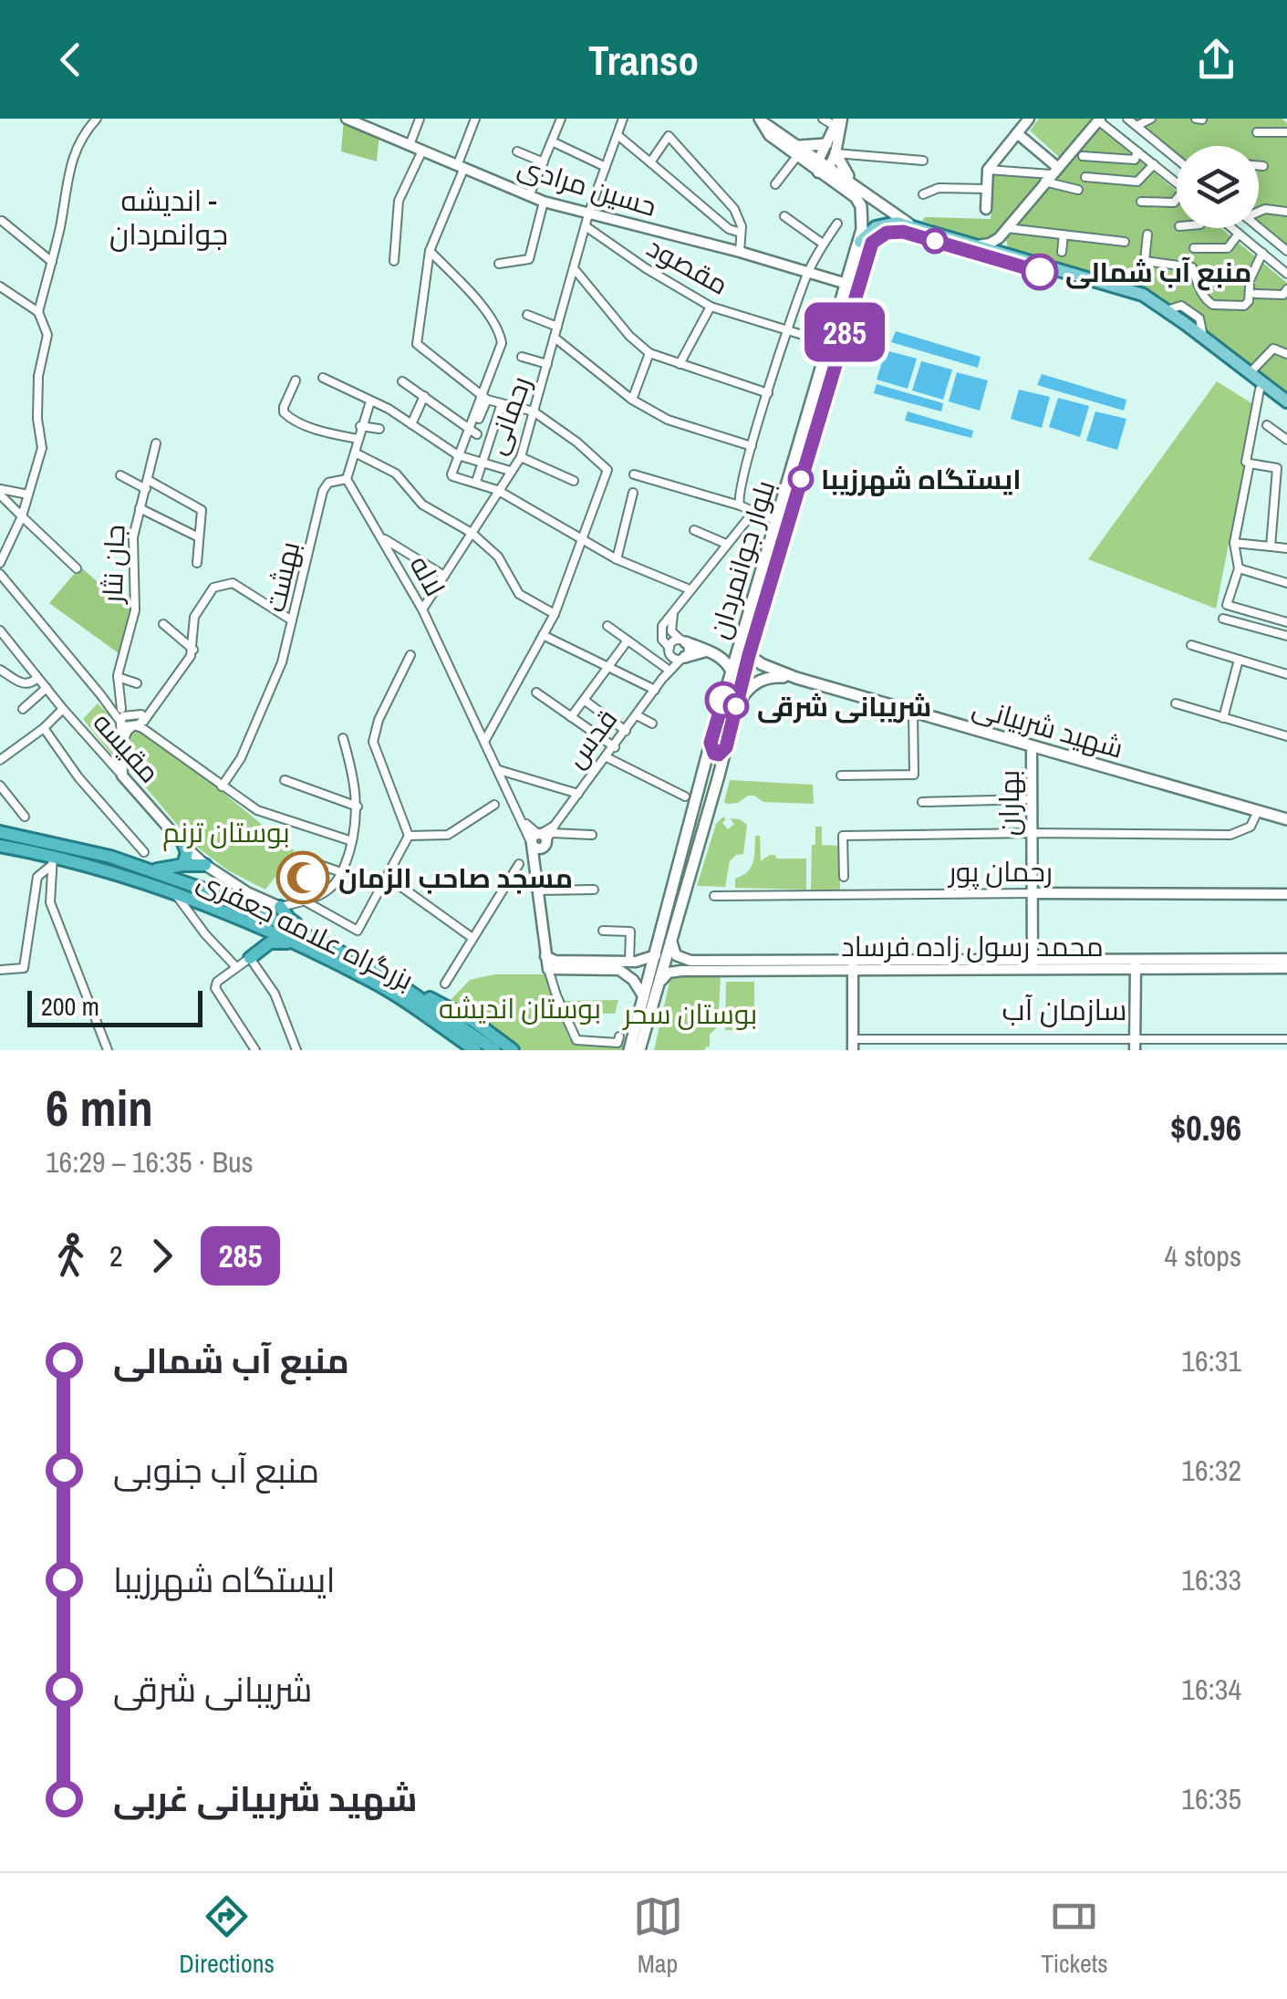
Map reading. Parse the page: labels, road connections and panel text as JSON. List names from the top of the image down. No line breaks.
{"streets":{"highway":["بزرگراه علامه جعفری"],"main road":["بلوار جوانمردان","شهید شربیانی"],"street":["حسین مرادی","مقصود","رحمانی","جان نثار","لاله","بهشت","قدس","مقیسه","بهاران","رحمان پور","محمد رسول زاده فرساد"]},"crossings":[["حسین مرادی","مقصود"],["حسین مرادی","رحمانی"],["حسین مرادی","بلوار جوانمردان"],["مقصود","رحمانی"],["مقصود","بلوار جوانمردان"],["رحمانی","لاله"],["بلوار جوانمردان","شهید شربیانی"],["بلوار جوانمردان","محمد رسول زاده فرساد"],["لاله","بهشت"],["شهید شربیانی","بهاران"],["بهاران","رحمان پور"],["بهاران","محمد رسول زاده فرساد"]],"districts":["اندیشه - جوانمردان","سازمان آب"],"parks":["بوستان ترنم","بوستان اندیشه","بوستان سحر"],"places":{"other":["منبع آب شمالی","ایستگاه شهرزیبا","شریبانی شرقی"],"mosque":["مسجد صاحب الزمان"]},"lines":["bus line 285"],"scale_bar":"200 m","page":{"header":"Transo","on_map":"285","scale":"200 m","heading":["6 min","16:29 – 16:35 · Bus","$0.96"],"legs":["2","285","4 stops"],"list":[{"name":"منبع آب شمالی","value":"16:31"},{"name":"منبع آب جنوبی","value":"16:32"},{"name":"ایستگاه شهرزیبا","value":"16:33"},{"name":"شریبانی شرقی","value":"16:34"},{"name":"شهید شربیانی غربی","value":"16:35"}],"tabs":["Directions","Map","Tickets"]}}
